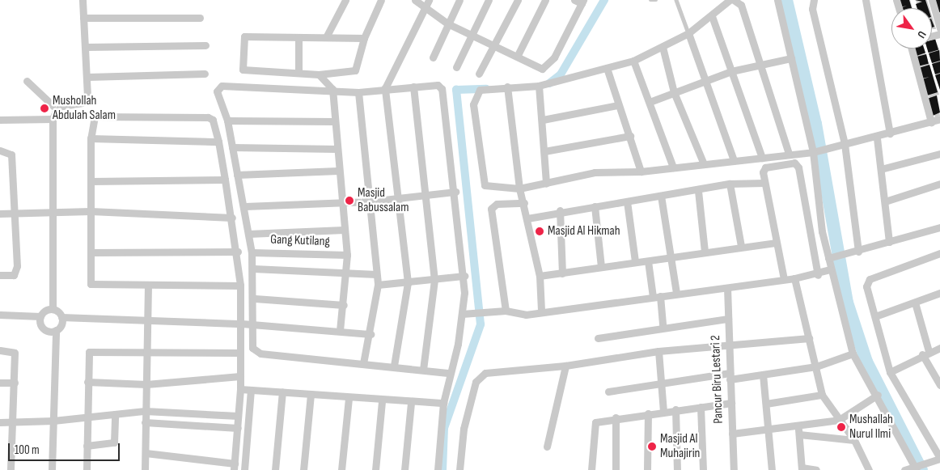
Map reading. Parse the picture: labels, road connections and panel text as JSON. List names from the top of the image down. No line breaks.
{"streets":{"street":["Gang Kutilang","Pancur Biru Lestari 2"]},"places":["Mushollah Abdulah Salam","Masjid Babussalam","Masjid Al Hikmah","Mushallah Nurul Ilmi","Masjid Al Muhajirin"],"scale_bar":"100 m","north":"bottom right"}
